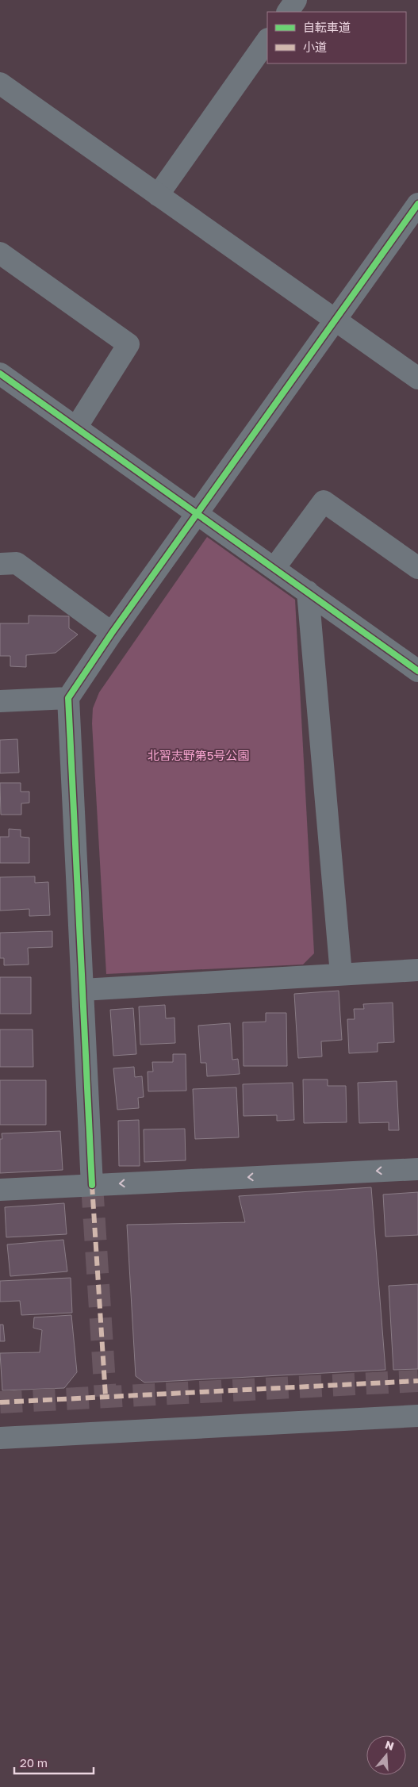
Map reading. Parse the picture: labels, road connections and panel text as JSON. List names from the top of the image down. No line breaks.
{"parks":["北習志野第5号公園"],"legend":["自転車道","小道"],"scale_bar":"20 m","north":"top"}
